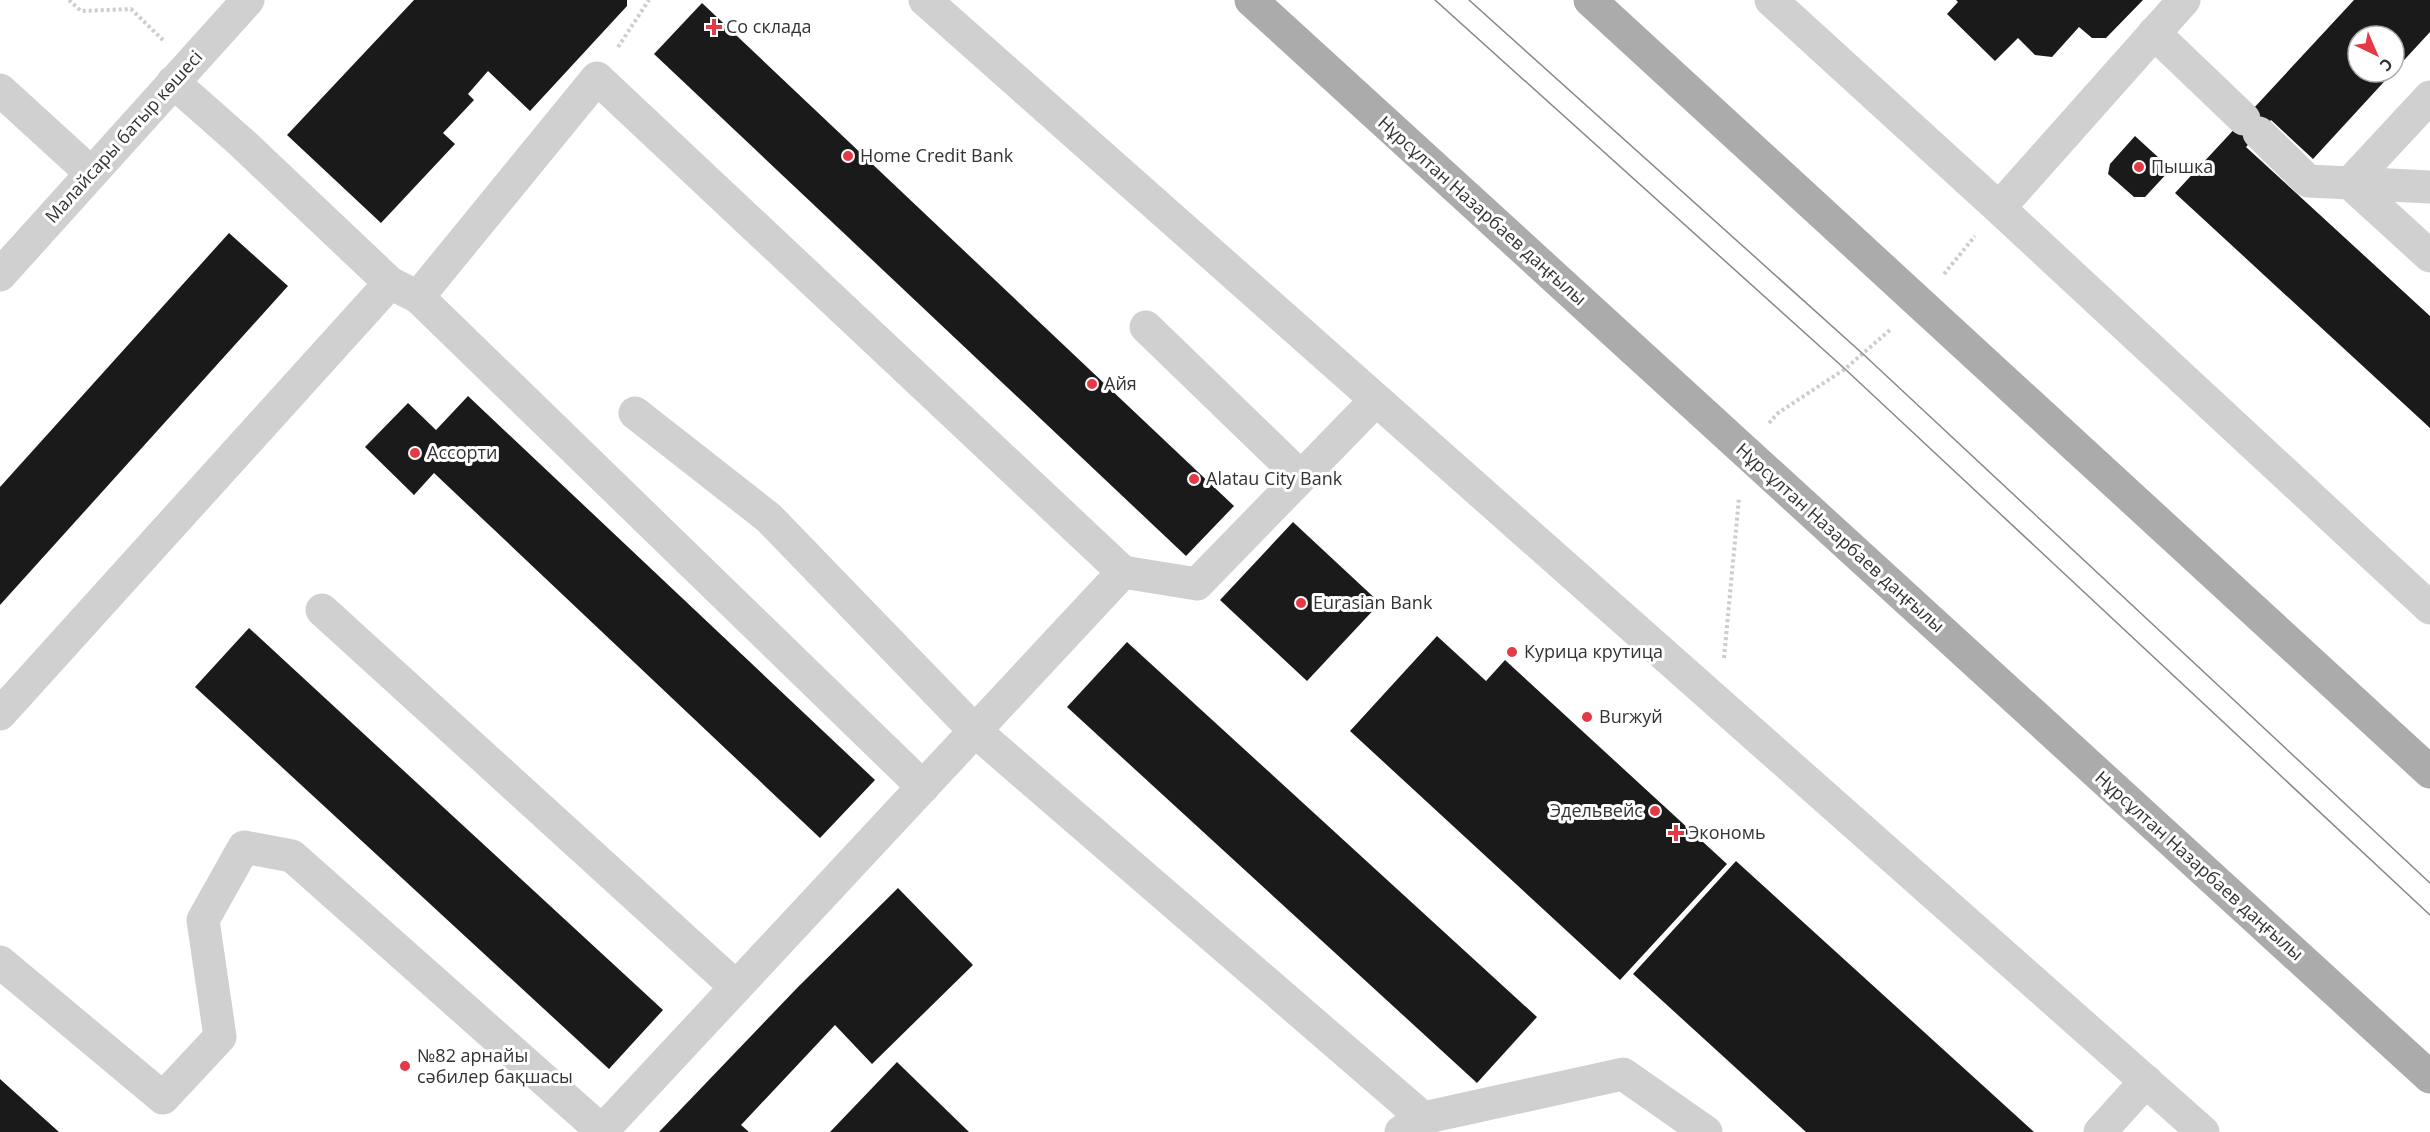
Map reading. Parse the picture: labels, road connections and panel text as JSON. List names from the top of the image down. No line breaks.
{"streets":{"main road":["Нұрсұлтан Назарбаев даңғылы"],"street":["Малайсары батыр көшесі"]},"places":{"health":["Со склада","Экономь"],"other":["Home Credit Bank","Пышка","Айя","Ассорти","Alatau City Bank","Eurasian Bank","Курица крутица","Burжуй","Эдельвейс","№82 арнайы сәбилер бақшасы"]},"north":"bottom right"}
